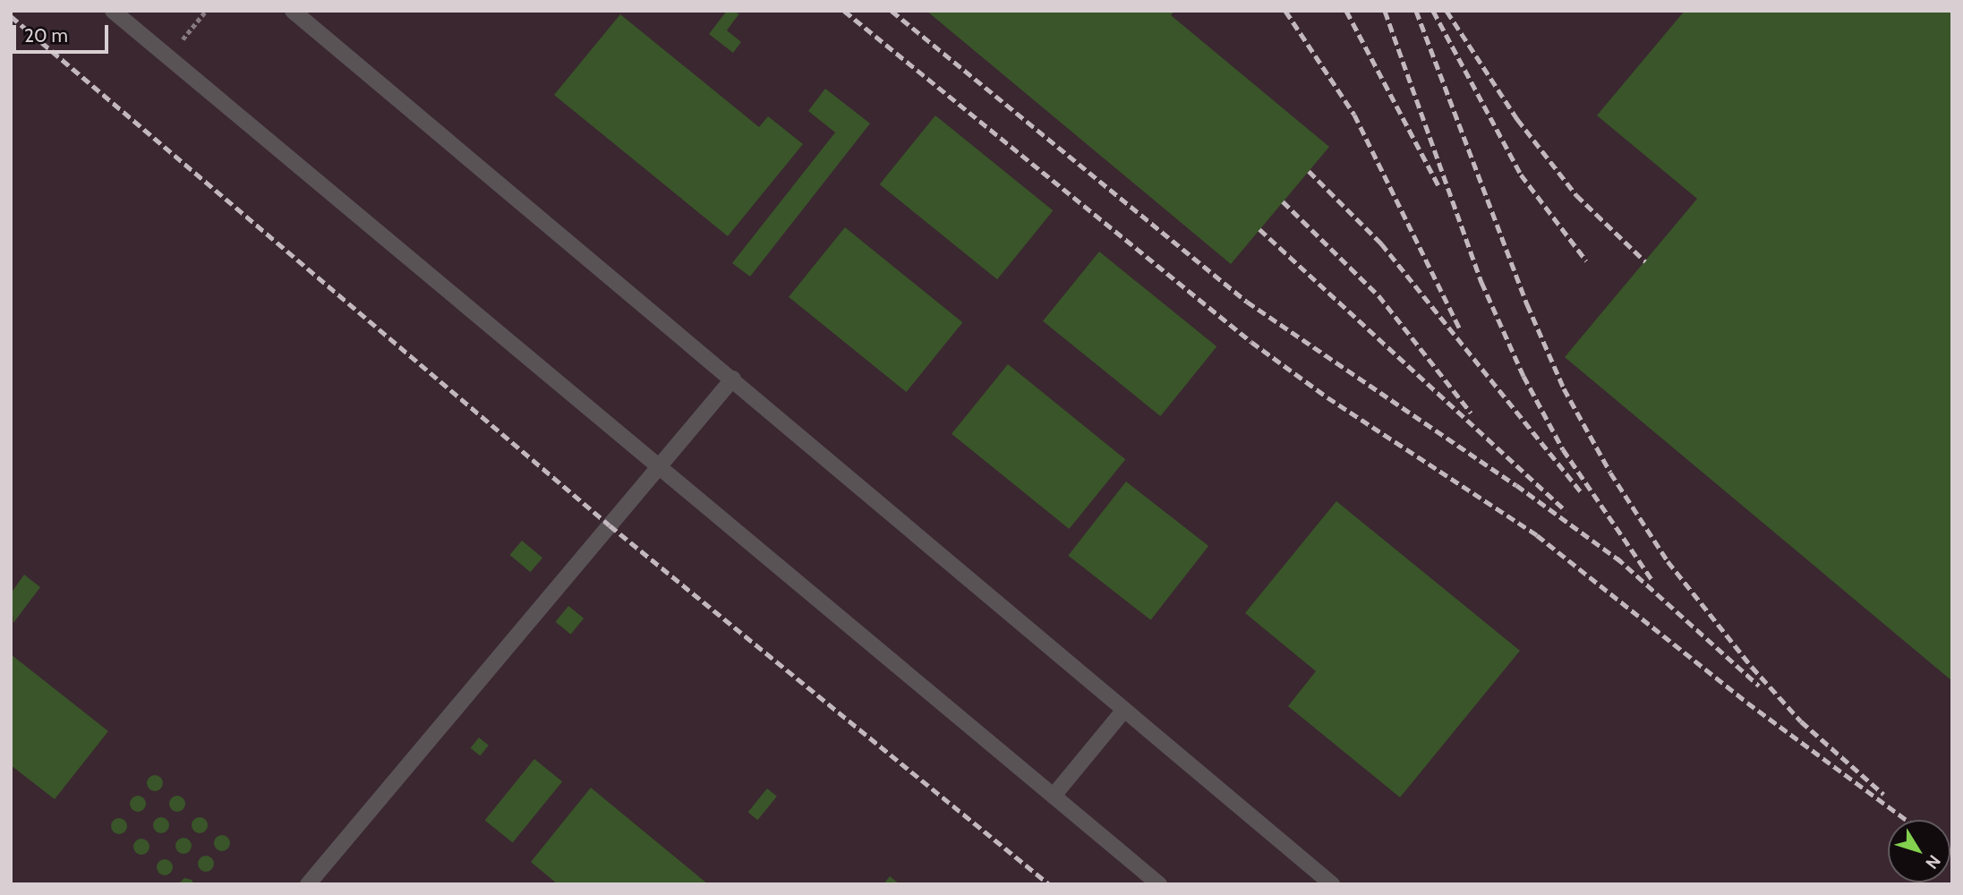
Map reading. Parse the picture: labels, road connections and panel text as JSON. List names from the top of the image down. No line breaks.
{"scale_bar":"20 m","north":"bottom right"}
